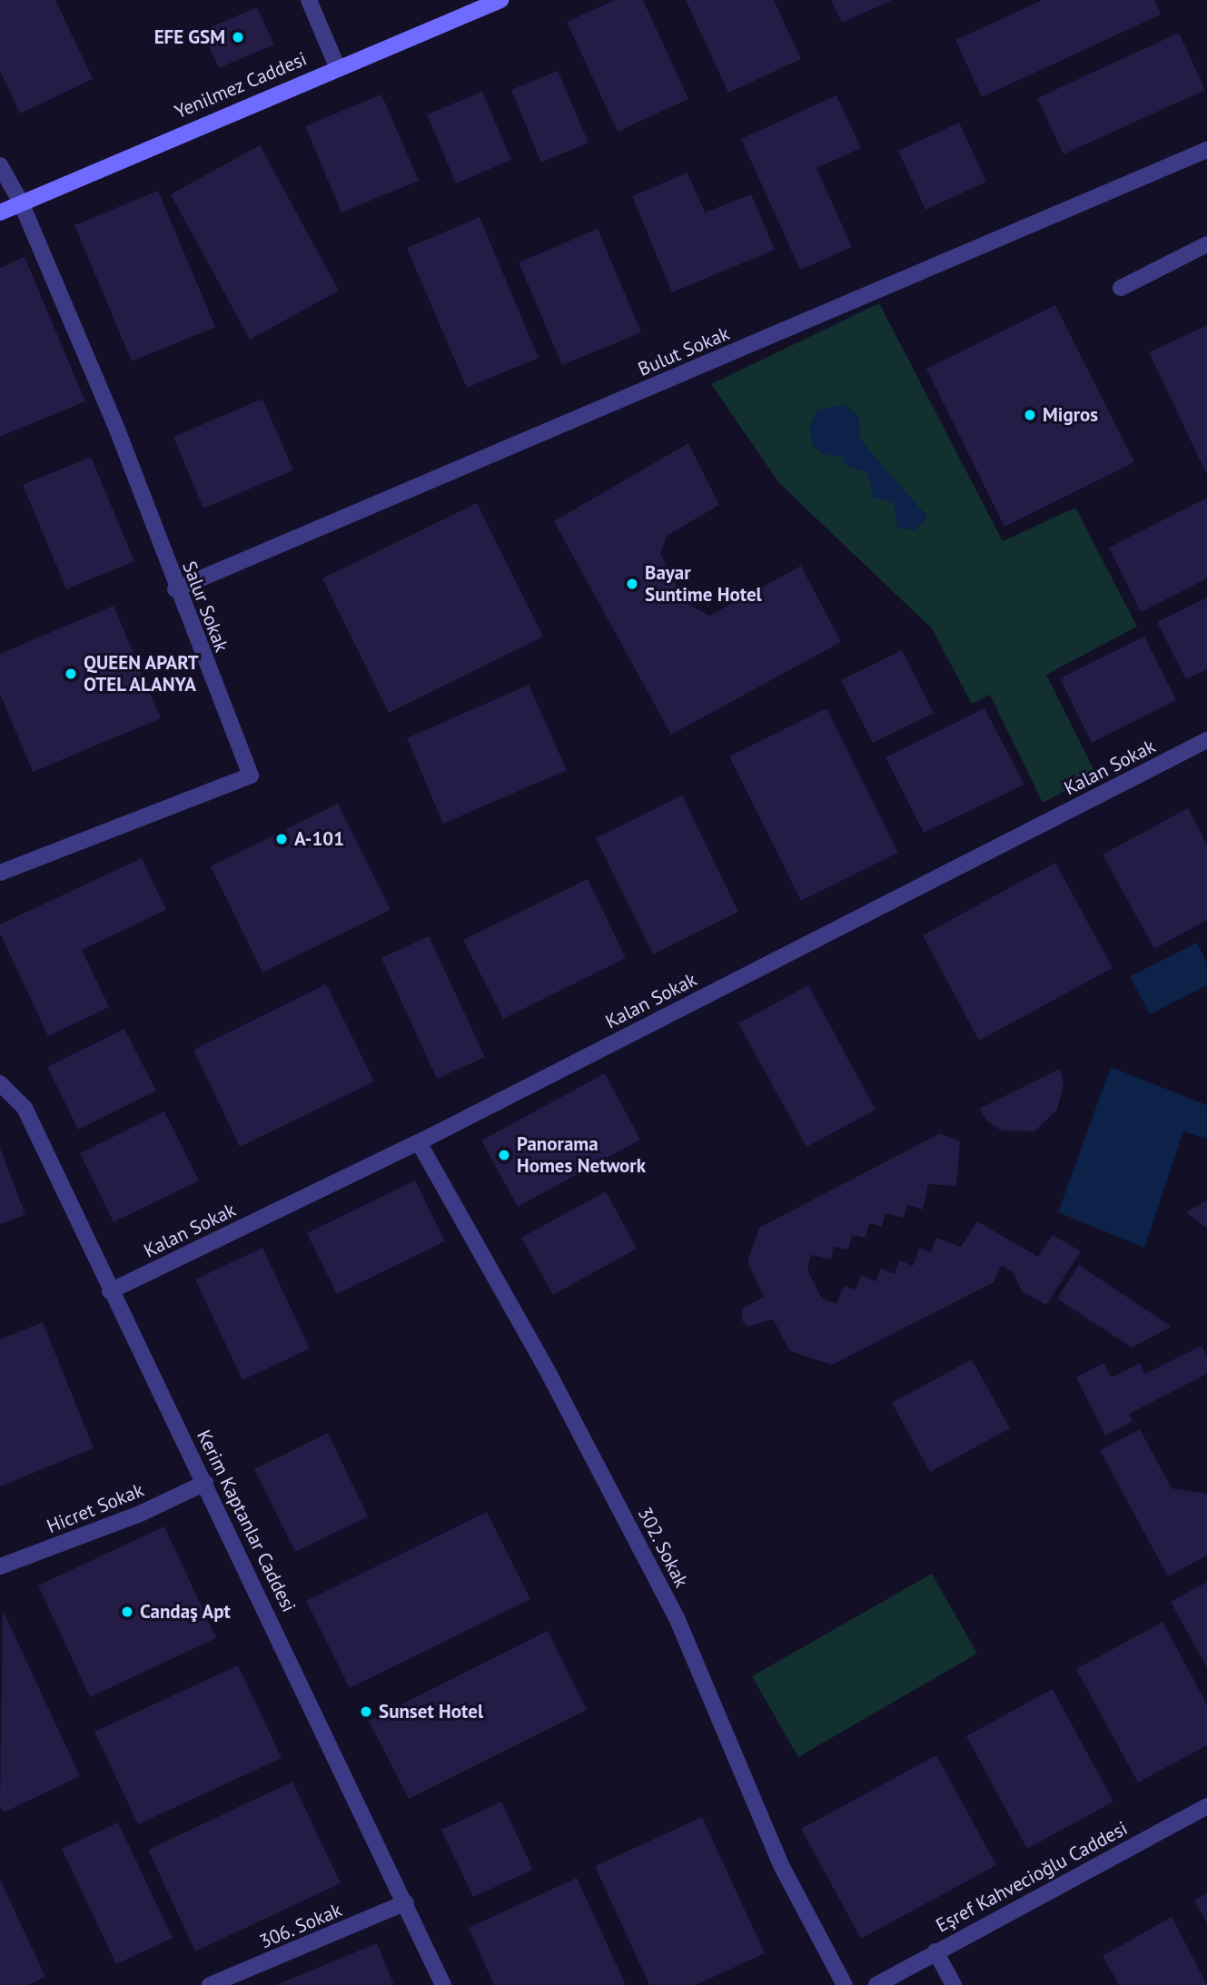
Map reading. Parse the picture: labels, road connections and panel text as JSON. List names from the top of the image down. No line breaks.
{"streets":{"street":["Yenilmez Caddesi","Bulut Sokak","Salur Sokak","Kalan Sokak","Hicret Sokak","Kerim Kaptanlar Caddesi","302. Sokak","Eşref Kahvecioğlu Caddesi","306. Sokak"]},"crossings":[["Yenilmez Caddesi","Salur Sokak"],["Bulut Sokak","Salur Sokak"],["Kalan Sokak","Kerim Kaptanlar Caddesi"],["Kalan Sokak","302. Sokak"],["Hicret Sokak","Kerim Kaptanlar Caddesi"],["Kerim Kaptanlar Caddesi","306. Sokak"]],"places":["EFE GSM","Migros","Bayar Suntime Hotel","QUEEN APART OTEL ALANYA","A-101","Panorama Homes Network","Candaş Apt","Sunset Hotel"]}
